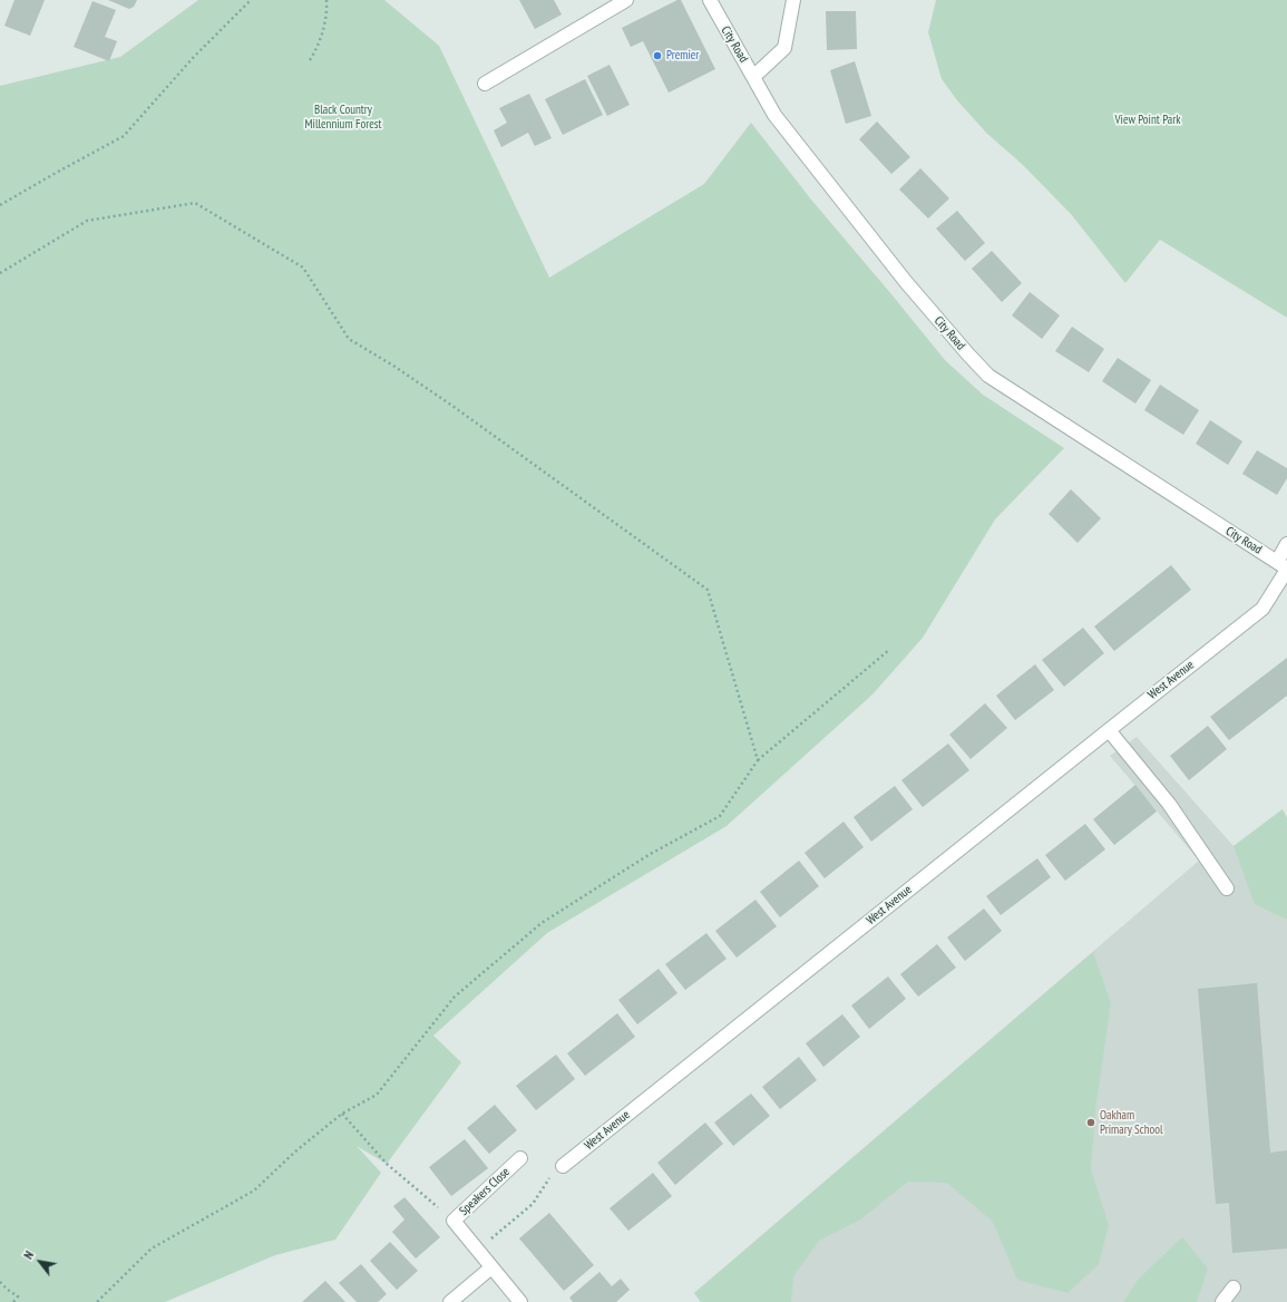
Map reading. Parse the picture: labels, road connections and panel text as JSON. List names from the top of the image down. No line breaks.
{"streets":{"street":["City Road","West Avenue","Speakers Close"]},"crossings":[["City Road","West Avenue"]],"parks":["Black Country Millennium Forest","View Point Park"],"places":["Premier","Oakham Primary School"],"north":"top left"}
